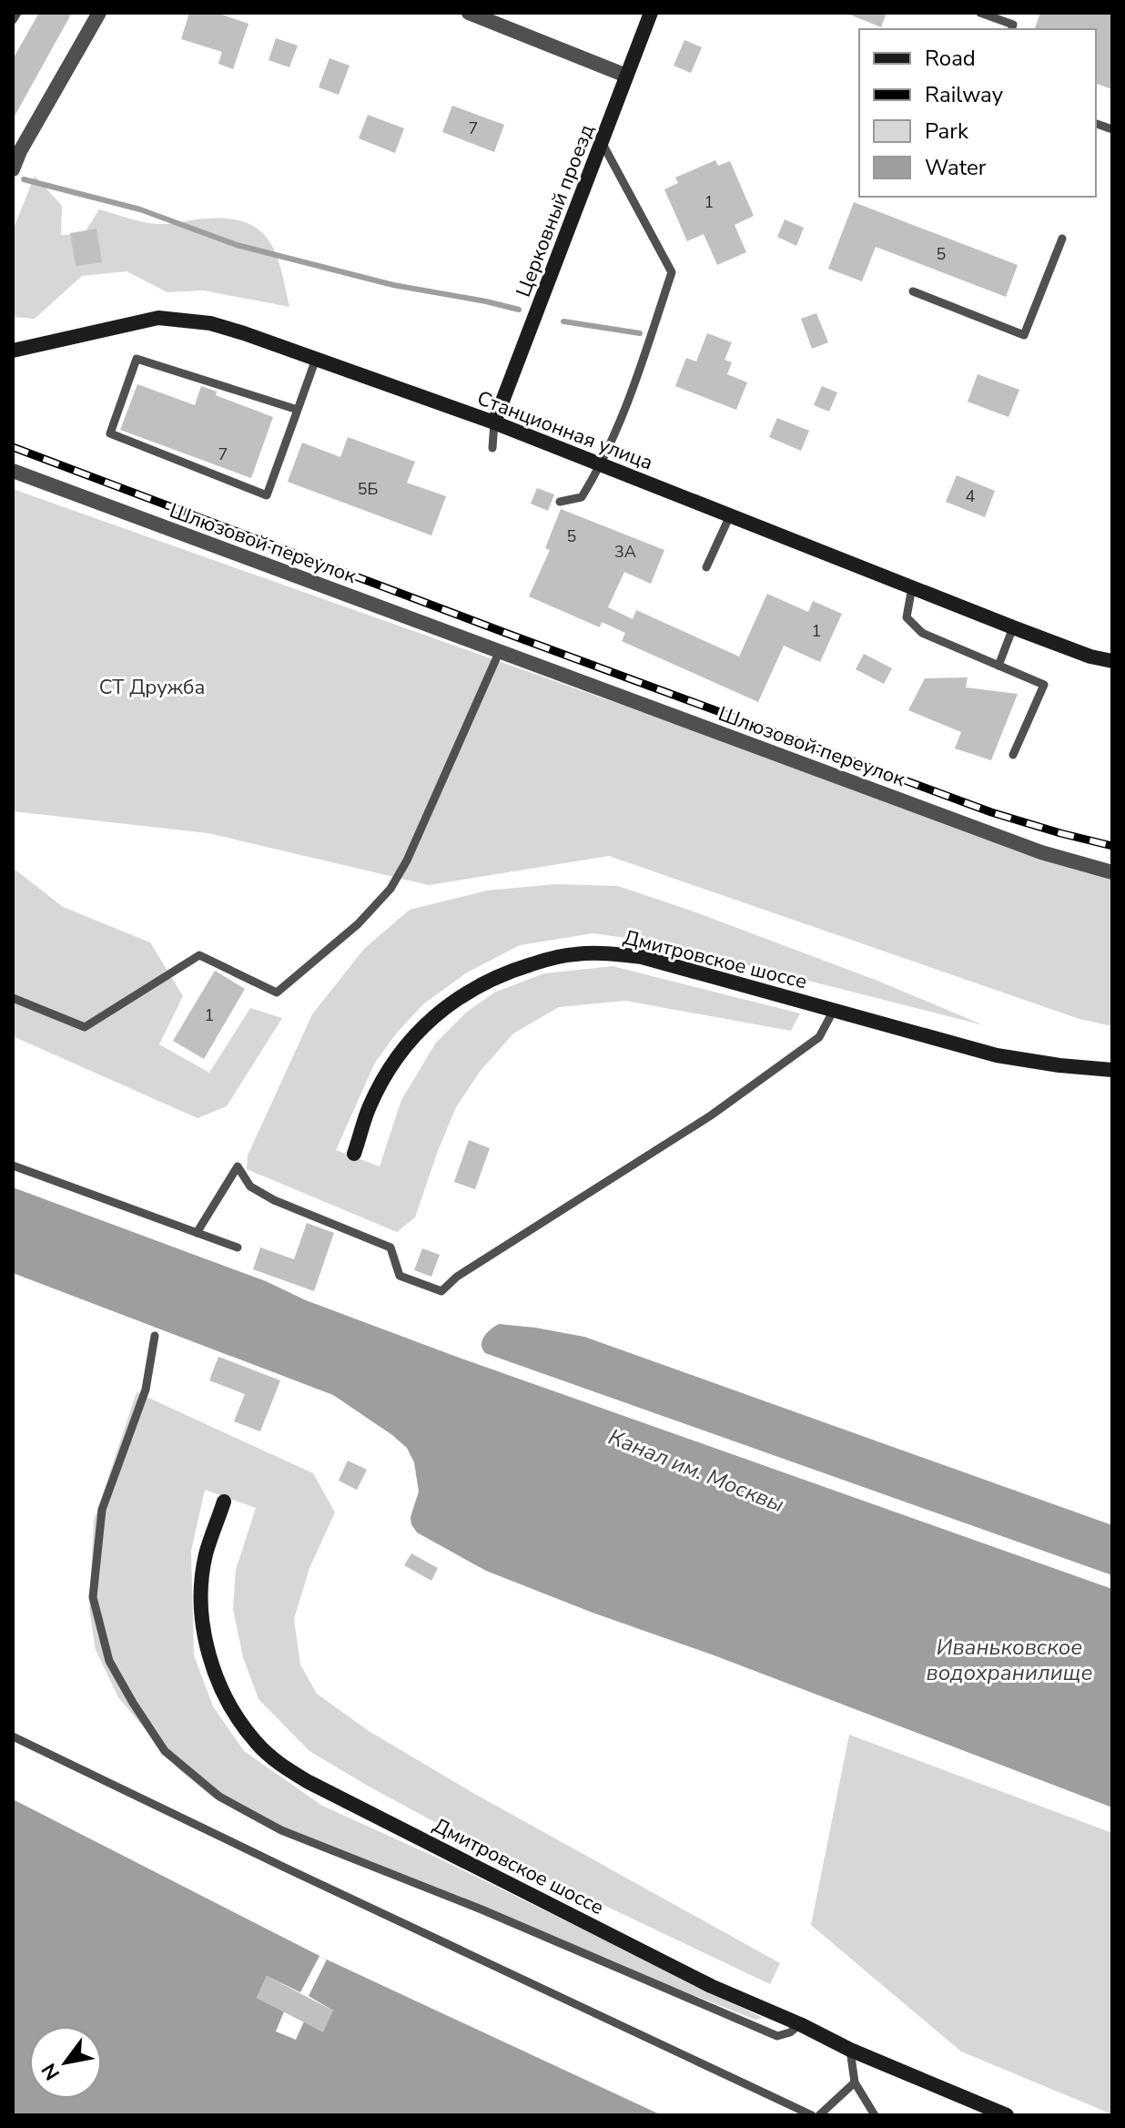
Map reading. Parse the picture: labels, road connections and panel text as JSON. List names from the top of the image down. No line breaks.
{"streets":{"street":["Церковный проезд","Станционная улица","Шлюзовой переулок","Дмитровское шоссе"]},"crossings":[["Церковный проезд","Станционная улица"]],"water":["Канал им. Москвы","Иваньковское водохранилище"],"parks":["СТ Дружба"],"house_numbers":["7","1","5","7","5Б","4","5","3А","1","1"],"legend":["Road","Railway","Park","Water"],"north":"bottom left"}
